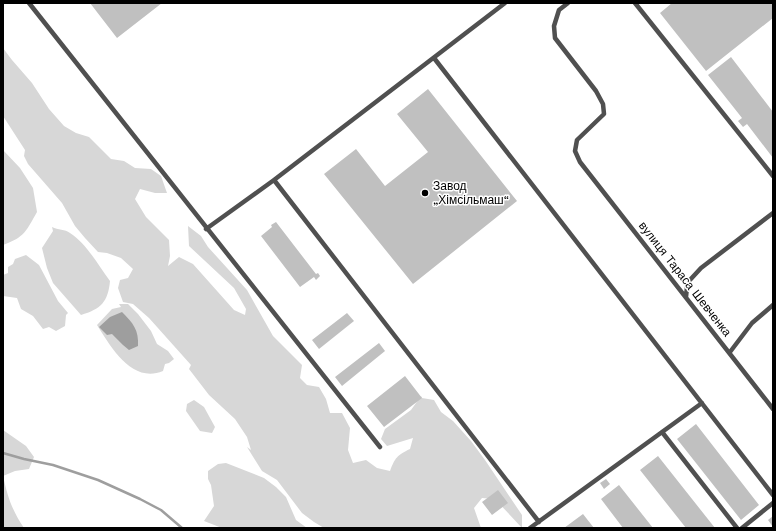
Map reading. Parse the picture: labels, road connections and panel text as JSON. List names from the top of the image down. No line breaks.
{"streets":{"lane":["вулиця Тараса Шевченка"]},"places":["Завод „Хімсільмаш“"]}
